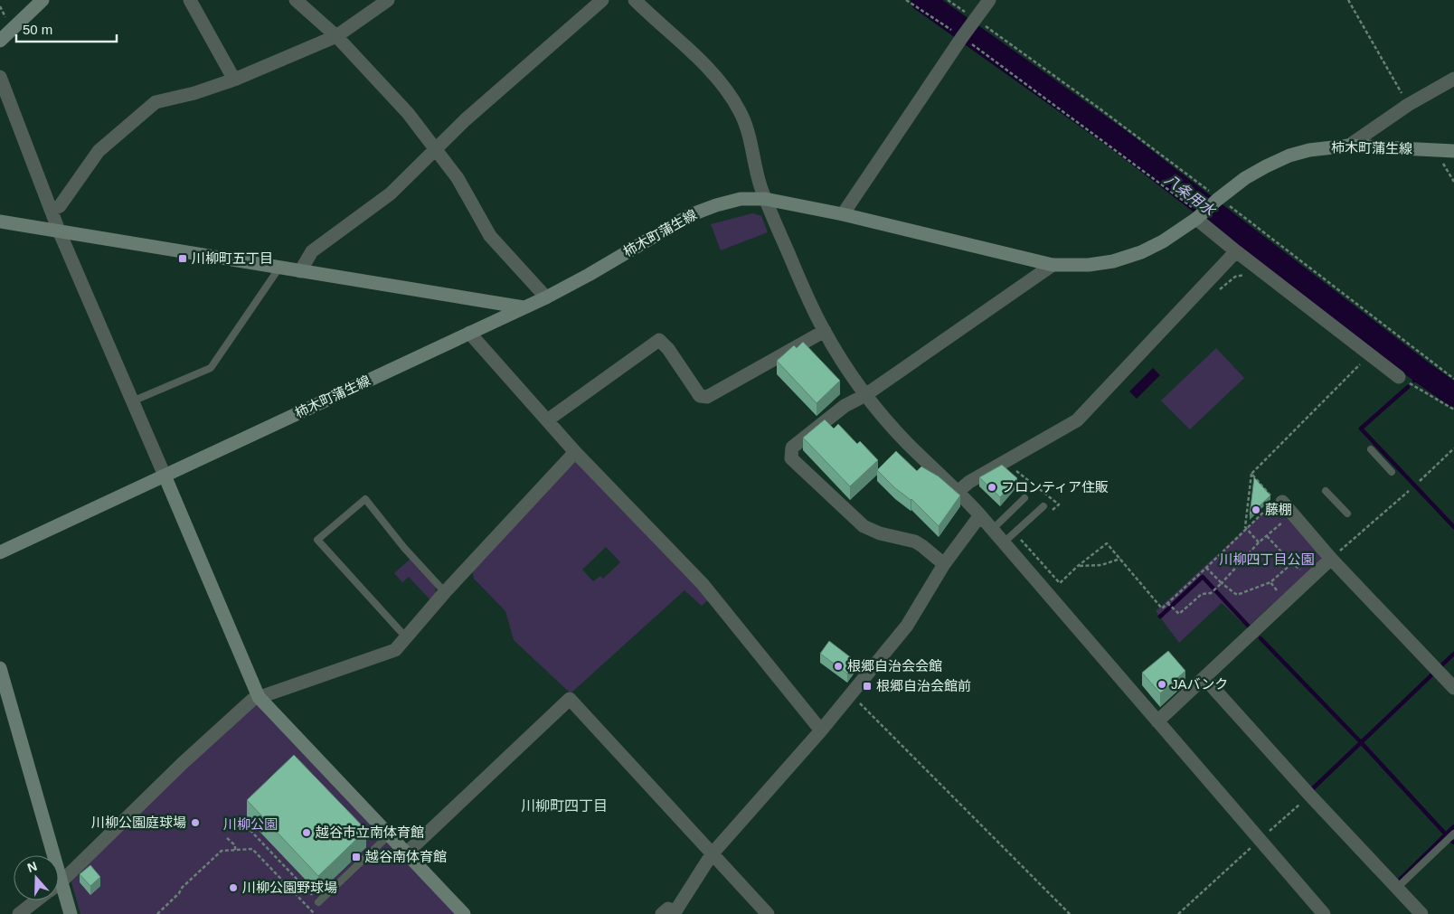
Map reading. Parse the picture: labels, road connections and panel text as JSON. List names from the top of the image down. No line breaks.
{"streets":{"main road":["柿木町蒲生線"]},"districts":["川柳町四丁目"],"water":["八条用水"],"parks":["川柳四丁目公園","川柳公園"],"places":{"transit":["川柳町五丁目","根郷自治会館前","越谷南体育館"],"other":["フロンティア住販","藤棚","根郷自治会会館","JAバンク","川柳公園庭球場","越谷市立南体育館","川柳公園野球場"]},"scale_bar":"50 m","north":"top"}
